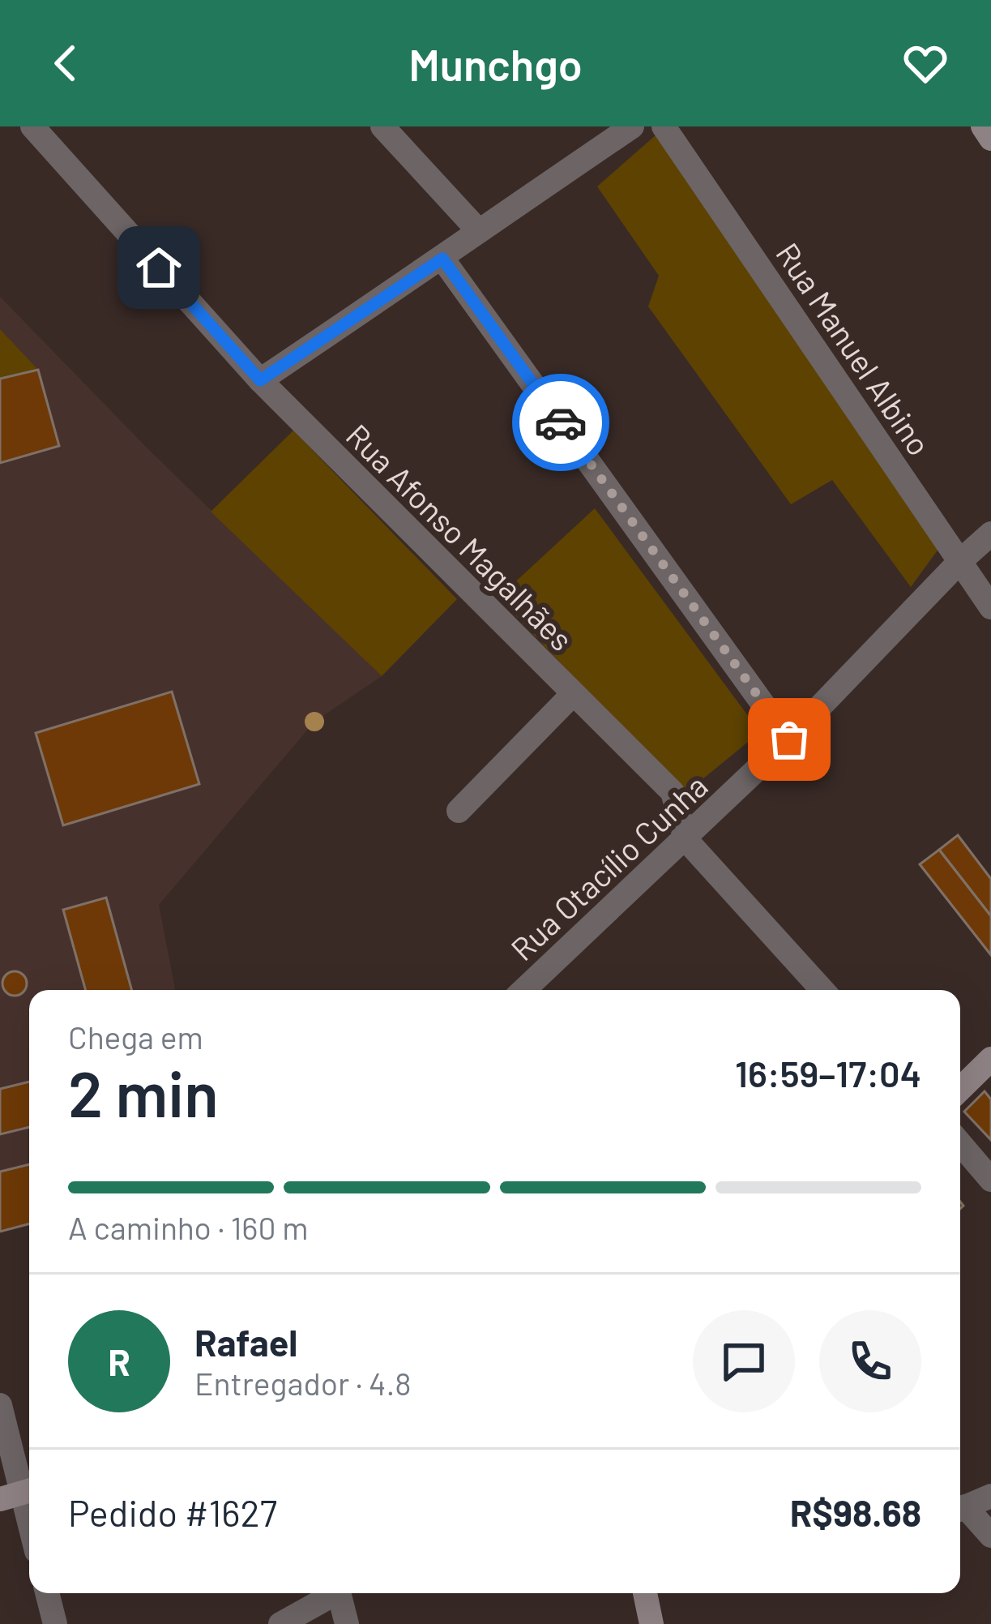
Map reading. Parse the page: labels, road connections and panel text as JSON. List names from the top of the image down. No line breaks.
{"streets":{"street":["Rua Manuel Albino","Rua Afonso Magalhães","Rua Otacílio Cunha"]},"crossings":[["Rua Manuel Albino","Rua Otacílio Cunha"],["Rua Afonso Magalhães","Rua Otacílio Cunha"]],"page":{"header":"Munchgo","heading":["2 min","Chega em","16:59–17:04"],"panel":["Rafael","Entregador · 4.8","Pedido #1627","R$98.68"],"bar":"A caminho · 160 m","round":"R"}}
